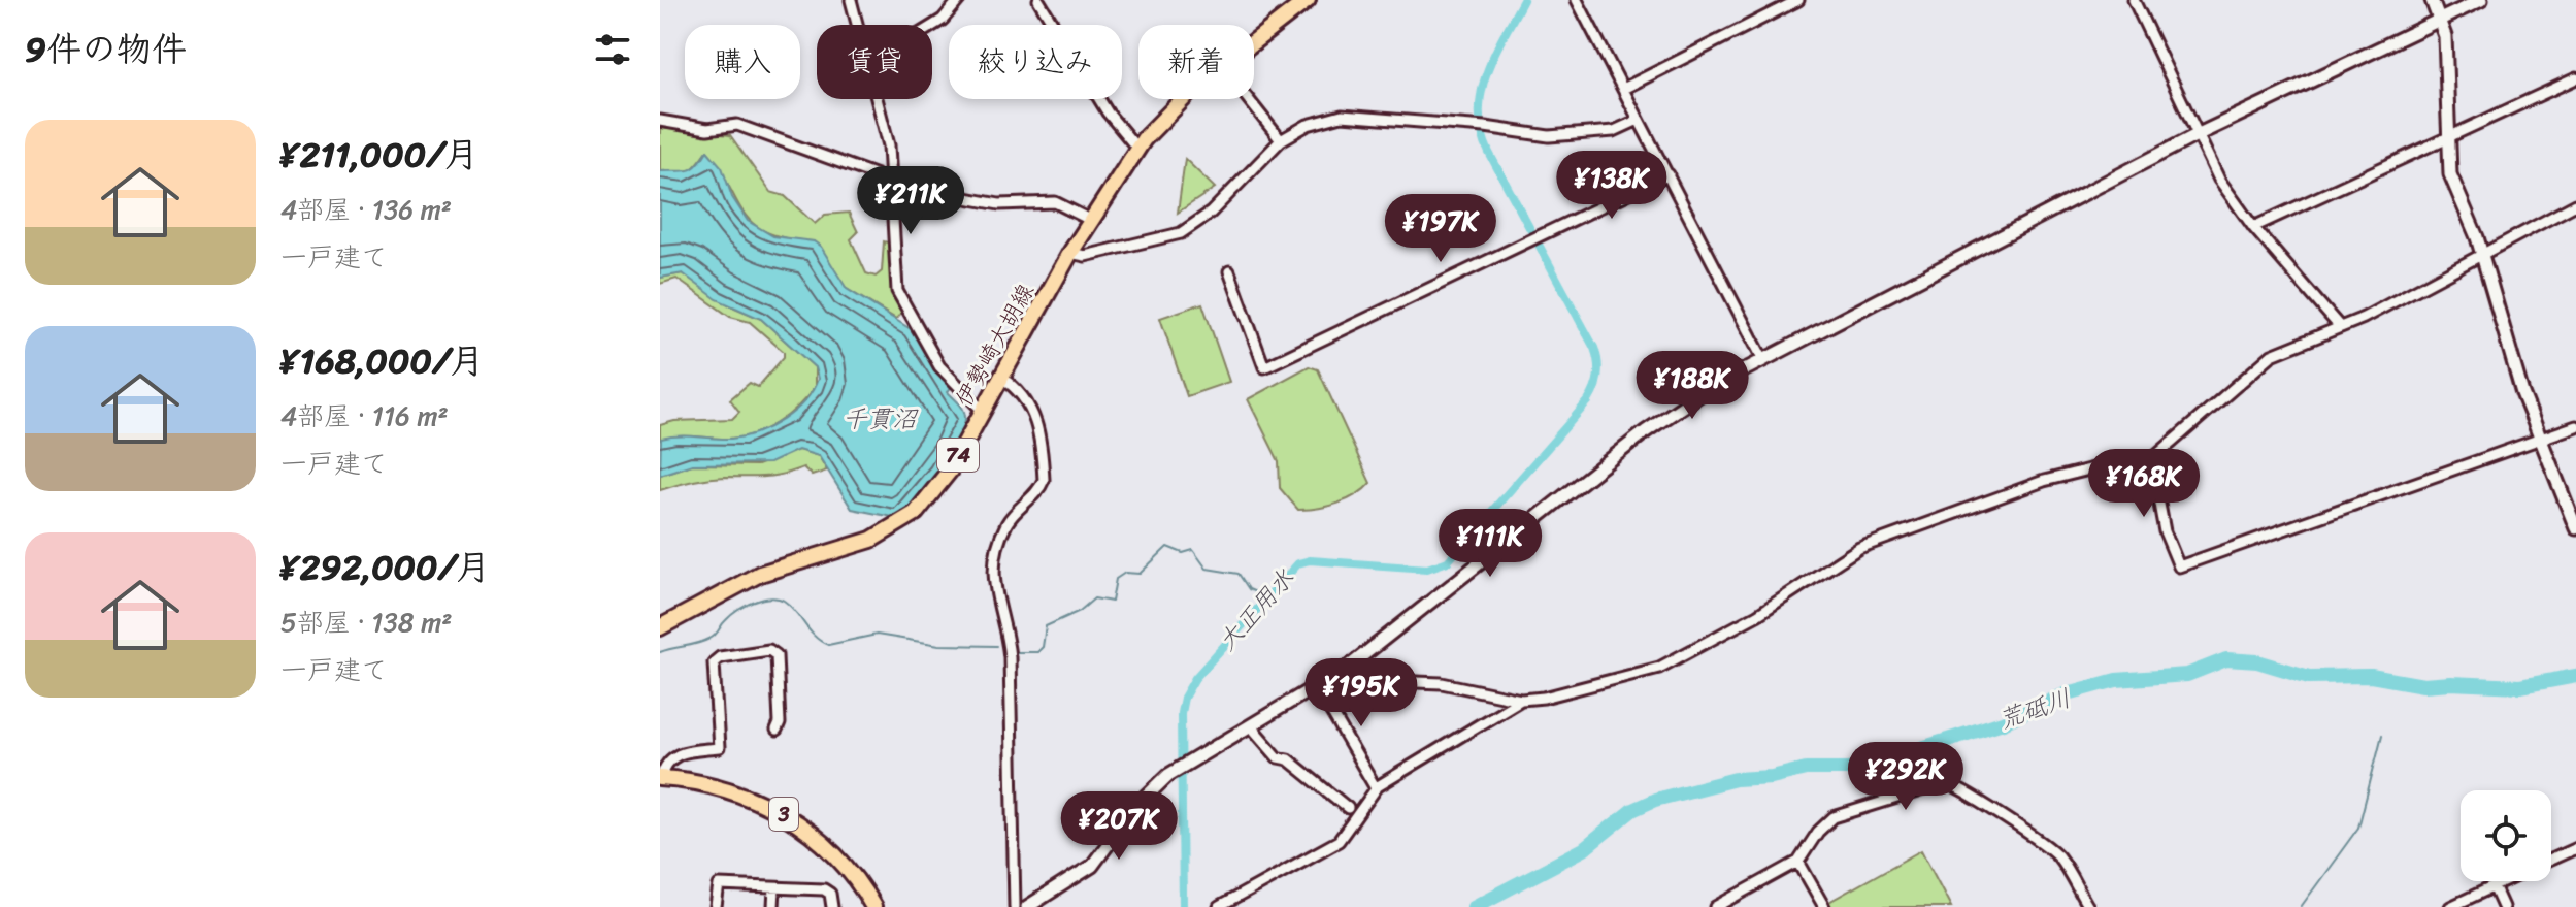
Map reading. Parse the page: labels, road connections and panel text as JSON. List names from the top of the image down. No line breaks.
{"streets":{"main road":["伊勢崎大胡線","74","3"]},"water":["千貫沼","大正用水","荒砥川"],"page":{"heading":"9件の物件","chip":["購入","賃貸","絞り込み","新着"],"list":[{"name":"¥211,000/月","note":"4部屋 · 136 m² · 一戸建て"},{"name":"¥168,000/月","note":"4部屋 · 116 m² · 一戸建て"},{"name":"¥292,000/月","note":"5部屋 · 138 m² · 一戸建て"}],"price":["¥138K","¥211K","¥197K","¥188K","¥168K","¥111K","¥195K","¥292K","¥207K"]}}
